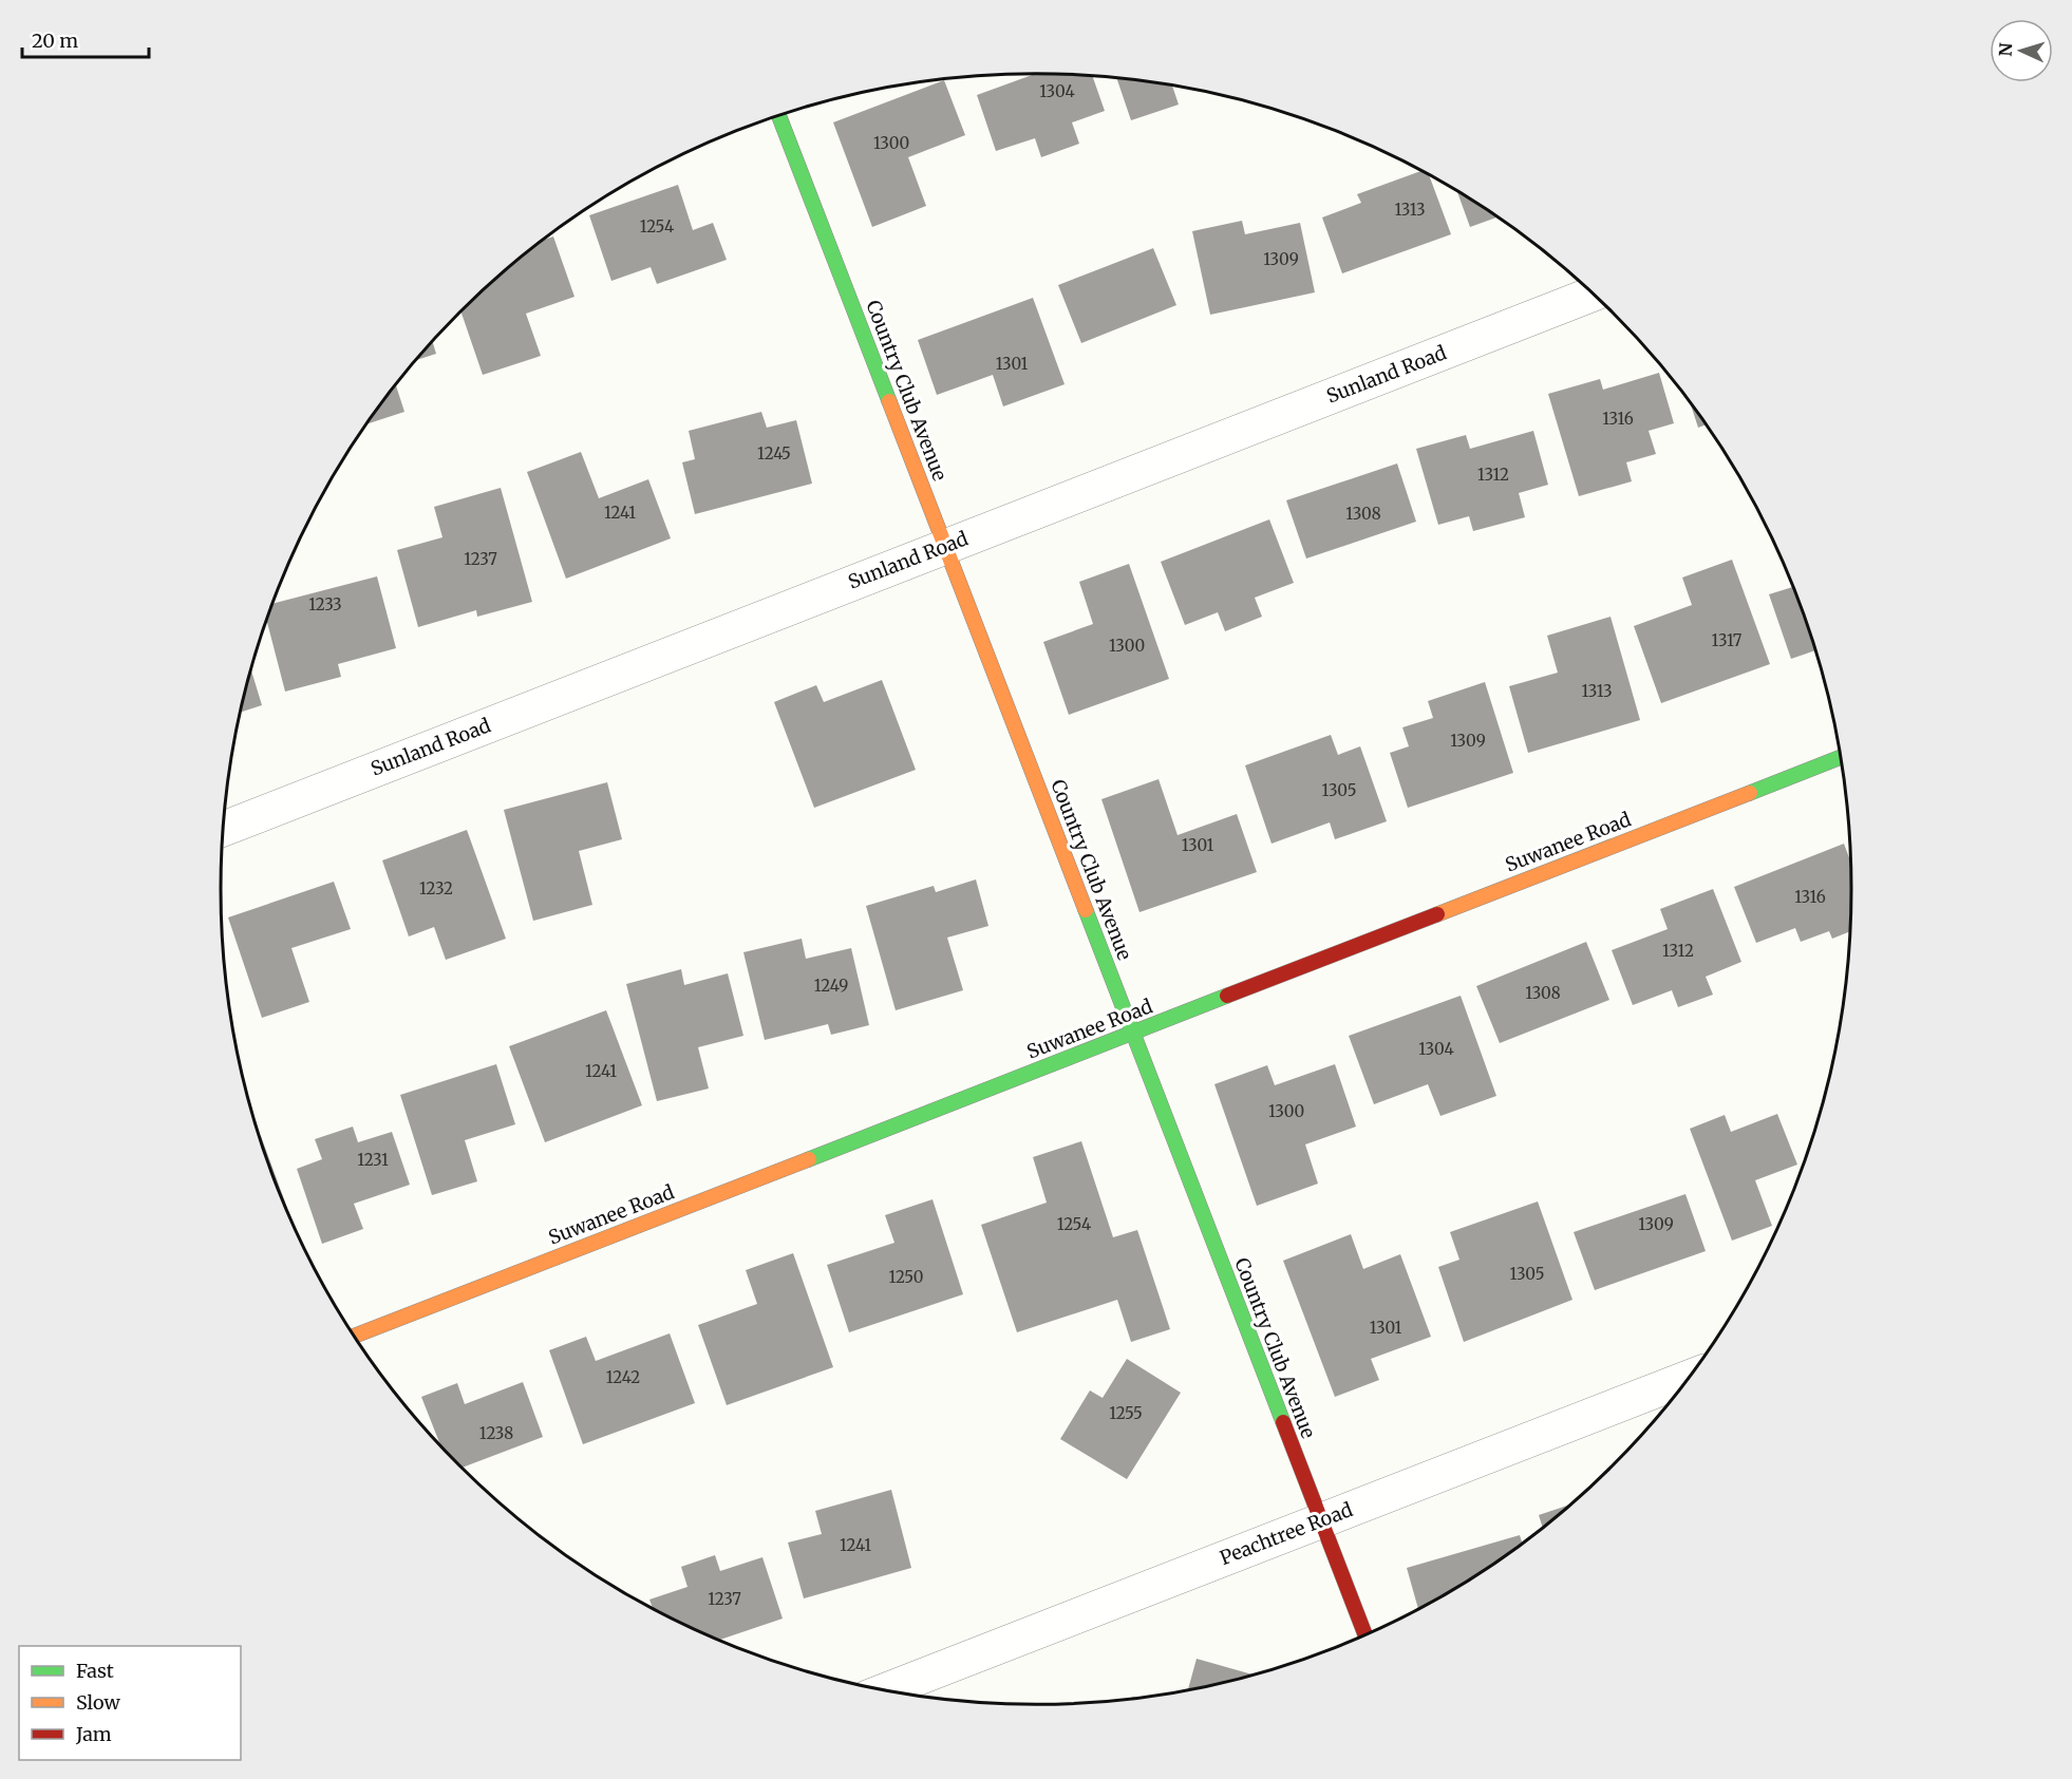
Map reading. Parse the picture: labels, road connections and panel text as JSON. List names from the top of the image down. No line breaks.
{"streets":{"street":["Sunland Road","Country Club Avenue","Suwanee Road","Peachtree Road"]},"crossings":[["Sunland Road","Country Club Avenue"],["Country Club Avenue","Suwanee Road"],["Country Club Avenue","Peachtree Road"]],"house_numbers":["1304","1300","1313","1254","1309","1301","1316","1245","1312","1241","1308","1237","1233","1317","1300","1313","1309","1305","1301","1232","1316","1312","1249","1308","1304","1241","1300","1231","1254","1309","1305","1250","1301","1242","1255","1238","1241","1237"],"legend":["Fast","Slow","Jam"],"scale_bar":"20 m","north":"left"}
